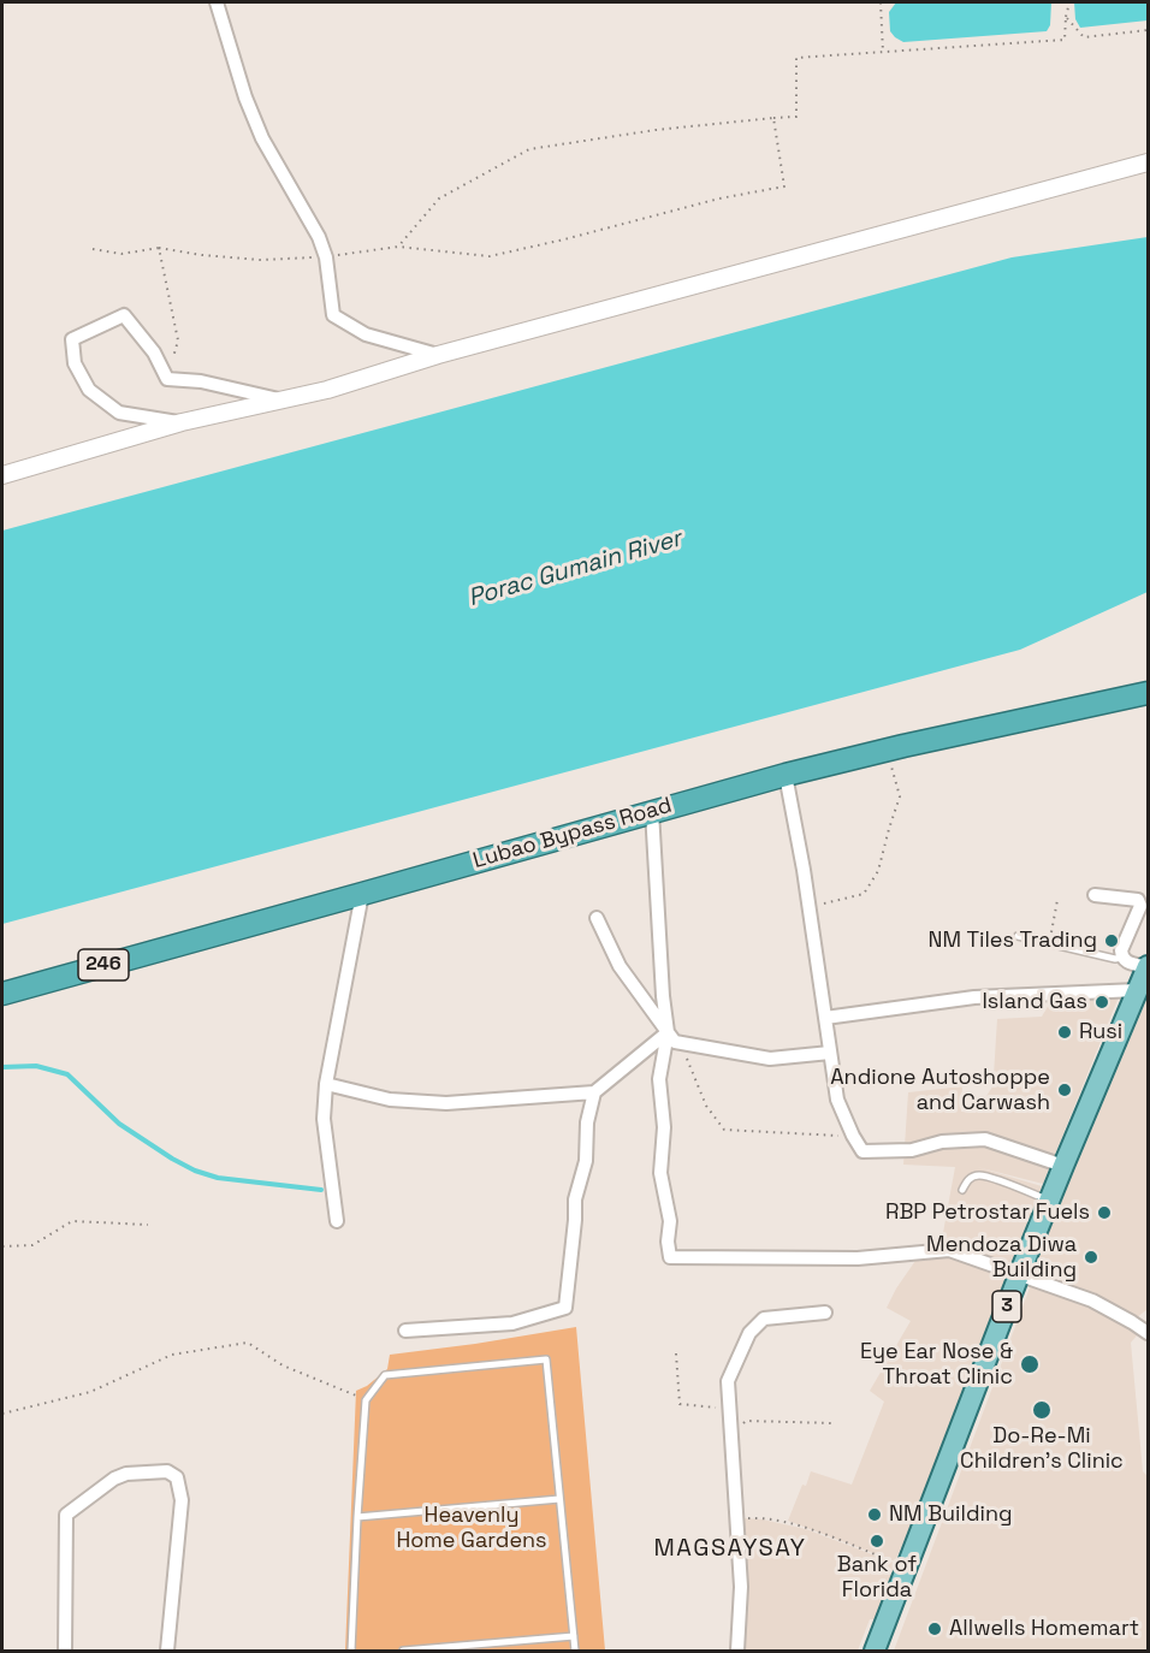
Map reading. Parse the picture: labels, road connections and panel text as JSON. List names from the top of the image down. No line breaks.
{"streets":{"highway":["Lubao Bypass Road","246"],"main road":["3"]},"districts":["MAGSAYSAY"],"water":["Porac Gumain River"],"parks":["Heavenly Home Gardens"],"places":["NM Tiles Trading","Island Gas","Rusi","Andione Autoshoppe and Carwash","RBP Petrostar Fuels","Mendoza Diwa Building","Eye Ear Nose & Throat Clinic","Do-Re-Mi Children's Clinic","NM Building","Bank of Florida","Allwells Homemart"]}
